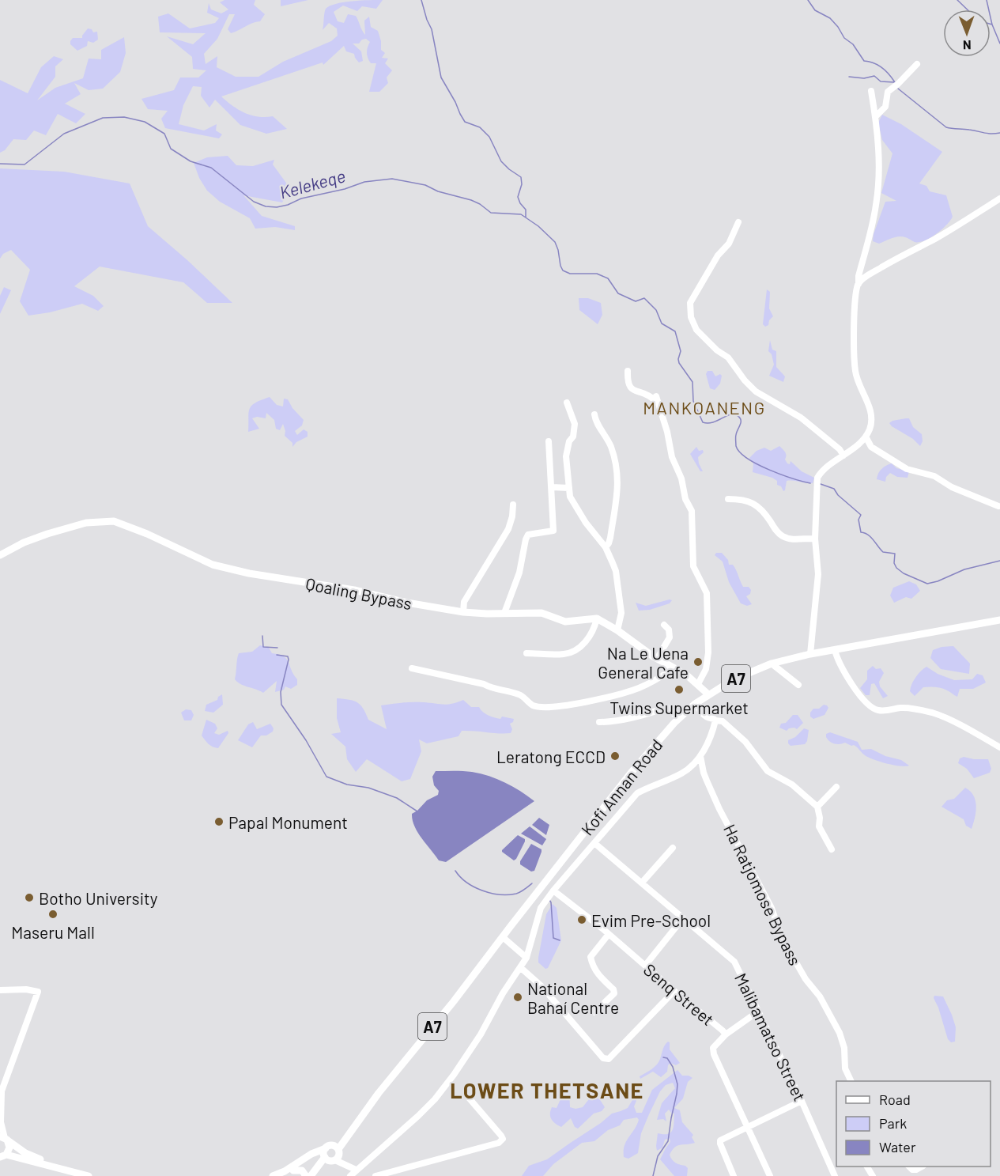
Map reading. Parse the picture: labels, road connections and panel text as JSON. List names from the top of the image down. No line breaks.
{"streets":{"main road":["Qoaling Bypass","A7","Kofi Annan Road"],"street":["Ha Ratjomose Bypass","Senq Street","Malibamatso Street"]},"districts":["MANKOANENG","LOWER THETSANE"],"water":["Kelekeqe"],"places":["Na Le Uena General Cafe","Twins Supermarket","Leratong ECCD","Papal Monument","Botho University","Maseru Mall","Evim Pre-School","National Bahaí Centre"],"legend":["Road","Park","Water"],"north":"bottom"}
